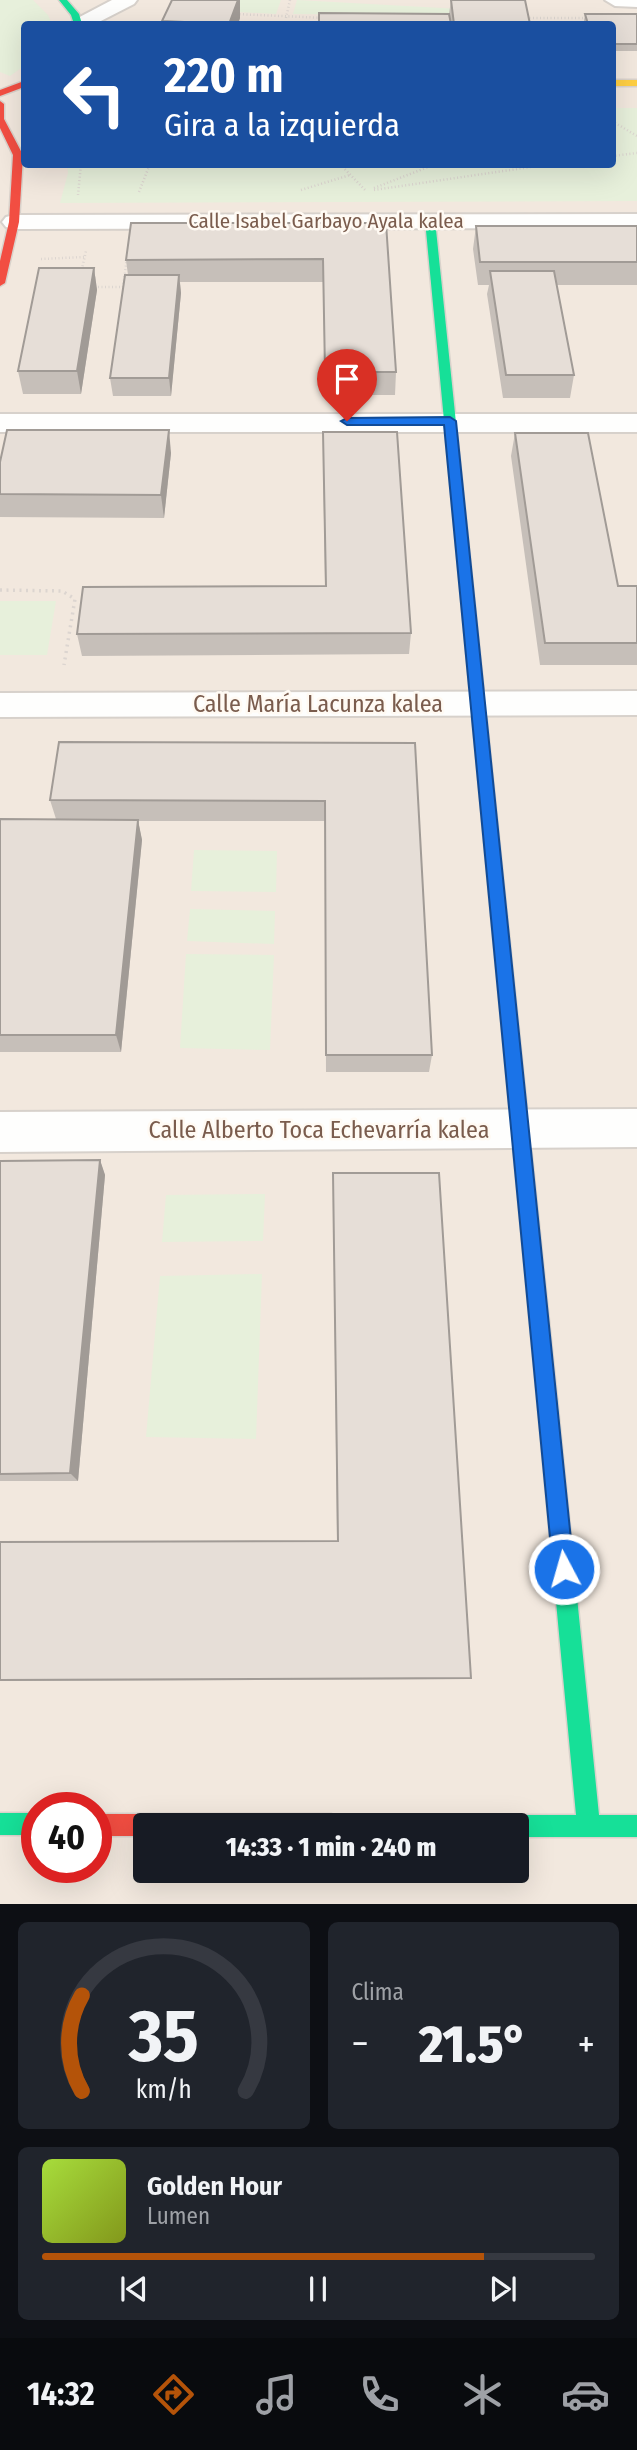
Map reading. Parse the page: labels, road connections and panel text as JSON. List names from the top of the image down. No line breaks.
{"streets":{"street":["Calle Isabel Garbayo Ayala kalea","Calle María Lacunza kalea","Calle Alberto Toca Echevarría kalea"]},"page":{"turn":["220 m","Gira a la izquierda"],"limit":"40","trip":"14:33 · 1 min · 240 m","tile":"Clima","heat":["−","21.5°","+"],"song":["Golden Hour","Lumen"],"tabs":"14:32","gauge":["35","km/h"]}}
